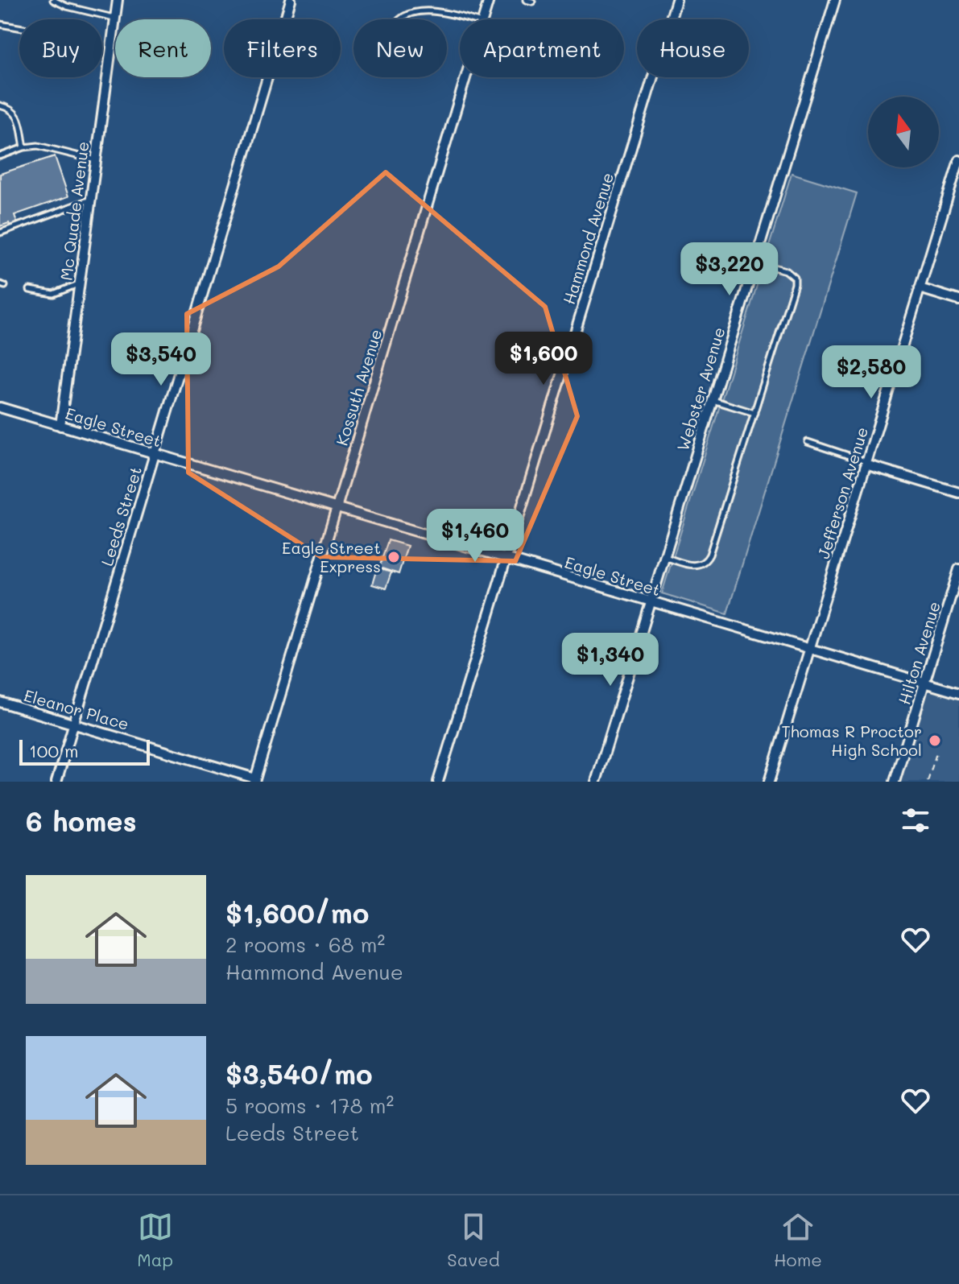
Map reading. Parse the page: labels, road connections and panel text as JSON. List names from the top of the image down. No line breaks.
{"streets":{"street":["Mc Quade Avenue","Hammond Avenue","Kossuth Avenue","Webster Avenue","Eagle Street","Jefferson Avenue","Leeds Street","Hilton Avenue","Eleanor Place"]},"crossings":[["Mc Quade Avenue","Eagle Street"],["Hammond Avenue","Eagle Street"],["Kossuth Avenue","Eagle Street"],["Kossuth Avenue","Eleanor Place"],["Webster Avenue","Eagle Street"],["Eagle Street","Jefferson Avenue"],["Eagle Street","Leeds Street"],["Eagle Street","Hilton Avenue"],["Leeds Street","Eleanor Place"]],"places":["Eagle Street Express","Thomas R Proctor High School"],"scale_bar":"100 m","north":"top","page":{"chip":["Buy","Rent","Filters","New","Apartment","House"],"price":["$3,220","$1,600","$3,540","$2,580","$1,460","$1,340"],"scale":"100 m","heading":"6 homes","list":[{"name":"$1,600/mo","note":"2 rooms · 68 m² · Hammond Avenue"},{"name":"$3,540/mo","note":"5 rooms · 178 m² · Leeds Street"}],"tabs":["Map","Saved","Home"]}}
